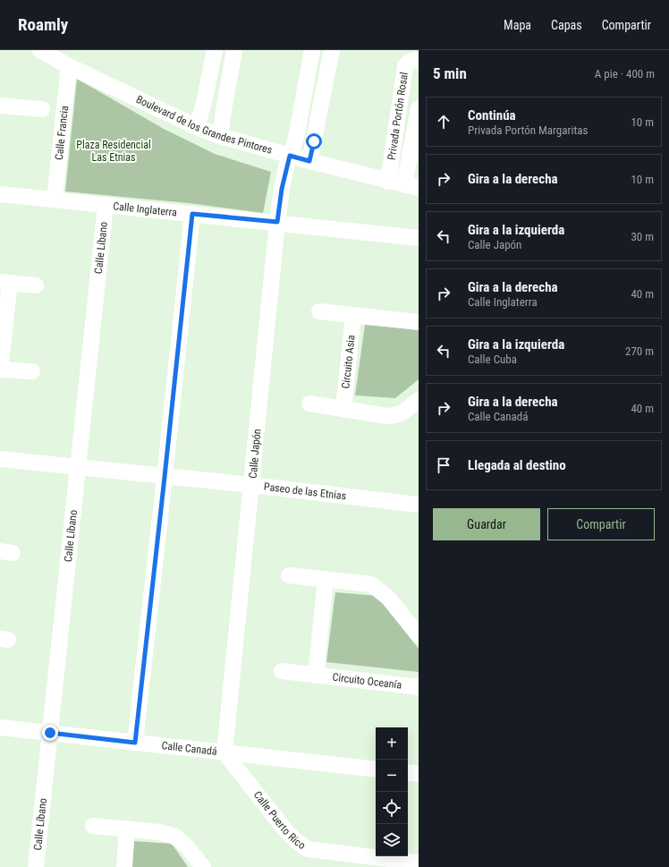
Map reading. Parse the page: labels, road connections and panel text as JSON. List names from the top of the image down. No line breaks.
{"streets":{"street":["Privada Portón Rosal","Boulevard de los Grandes Pintores","Calle Francia","Calle Inglaterra","Calle Líbano","Circuito Asia","Calle Japón","Paseo de las Etnias","Circuito Oceanía","Calle Canadá","Calle Puerto Rico"]},"crossings":[["Privada Portón Rosal","Boulevard de los Grandes Pintores"],["Boulevard de los Grandes Pintores","Calle Francia"],["Boulevard de los Grandes Pintores","Calle Japón"],["Calle Francia","Calle Inglaterra"],["Calle Inglaterra","Calle Líbano"],["Calle Inglaterra","Calle Japón"],["Calle Líbano","Paseo de las Etnias"],["Calle Líbano","Calle Canadá"],["Calle Japón","Paseo de las Etnias"],["Calle Japón","Calle Canadá"],["Calle Japón","Calle Puerto Rico"],["Calle Canadá","Calle Puerto Rico"]],"parks":["Plaza Residencial Las Etnias"],"page":{"header":"Roamly","nav":["Mapa","Capas","Compartir"],"heading":["5 min","A pie · 400 m"],"list":[["Continúa","Privada Portón Margaritas","10 m"],["Gira a la derecha","10 m"],["Gira a la izquierda","Calle Japón","30 m"],["Gira a la derecha","Calle Inglaterra","40 m"],["Gira a la izquierda","Calle Cuba","270 m"],["Gira a la derecha","Calle Canadá","40 m"],"Llegada al destino"],"buttons":["Guardar","Compartir"],"map_buttons":["+","−"]}}
